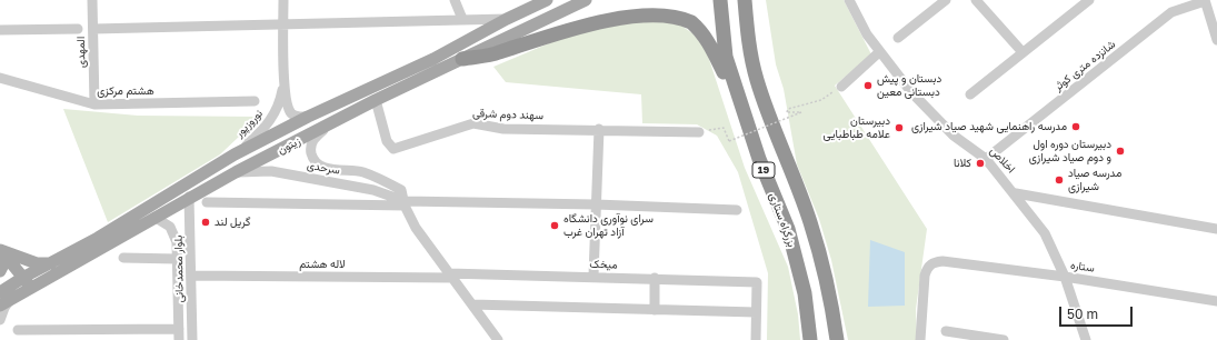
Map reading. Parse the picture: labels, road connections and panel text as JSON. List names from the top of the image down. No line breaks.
{"streets":{"highway":["19","بزرگراه ستاری"],"main road":["زیتون"],"street":["المهدی","شانزده متری کوثر","هشتم مرکزی","سهند دوم شرقی","نوروزپور","اخلاص","سرحدی","لاله هشتم","میخک","ستاره","بلوار محمدخانی"]},"crossings":[["المهدی","هشتم مرکزی"],["شانزده متری کوثر","اخلاص"],["سهند دوم شرقی","زیتون"],["نوروزپور","زیتون"],["زیتون","سرحدی"],["زیتون","بلوار محمدخانی"],["اخلاص","ستاره"],["سرحدی","لاله هشتم"],["سرحدی","میخک"],["لاله هشتم","میخک"],["لاله هشتم","بلوار محمدخانی"]],"places":["دبستان و پیش دبستانی معین","مدرسه راهنمايی شهيد صياد شيرازی","دبیرستان علامه طباطبایی","دبیرستان دوره اول‌ و دوم صیاد شیرازی","کلانا","مدرسه صیاد شیرازی","گریل لند","سرای نوآوری دانشگاه آزاد تهران غرب"],"scale_bar":"50 m"}
